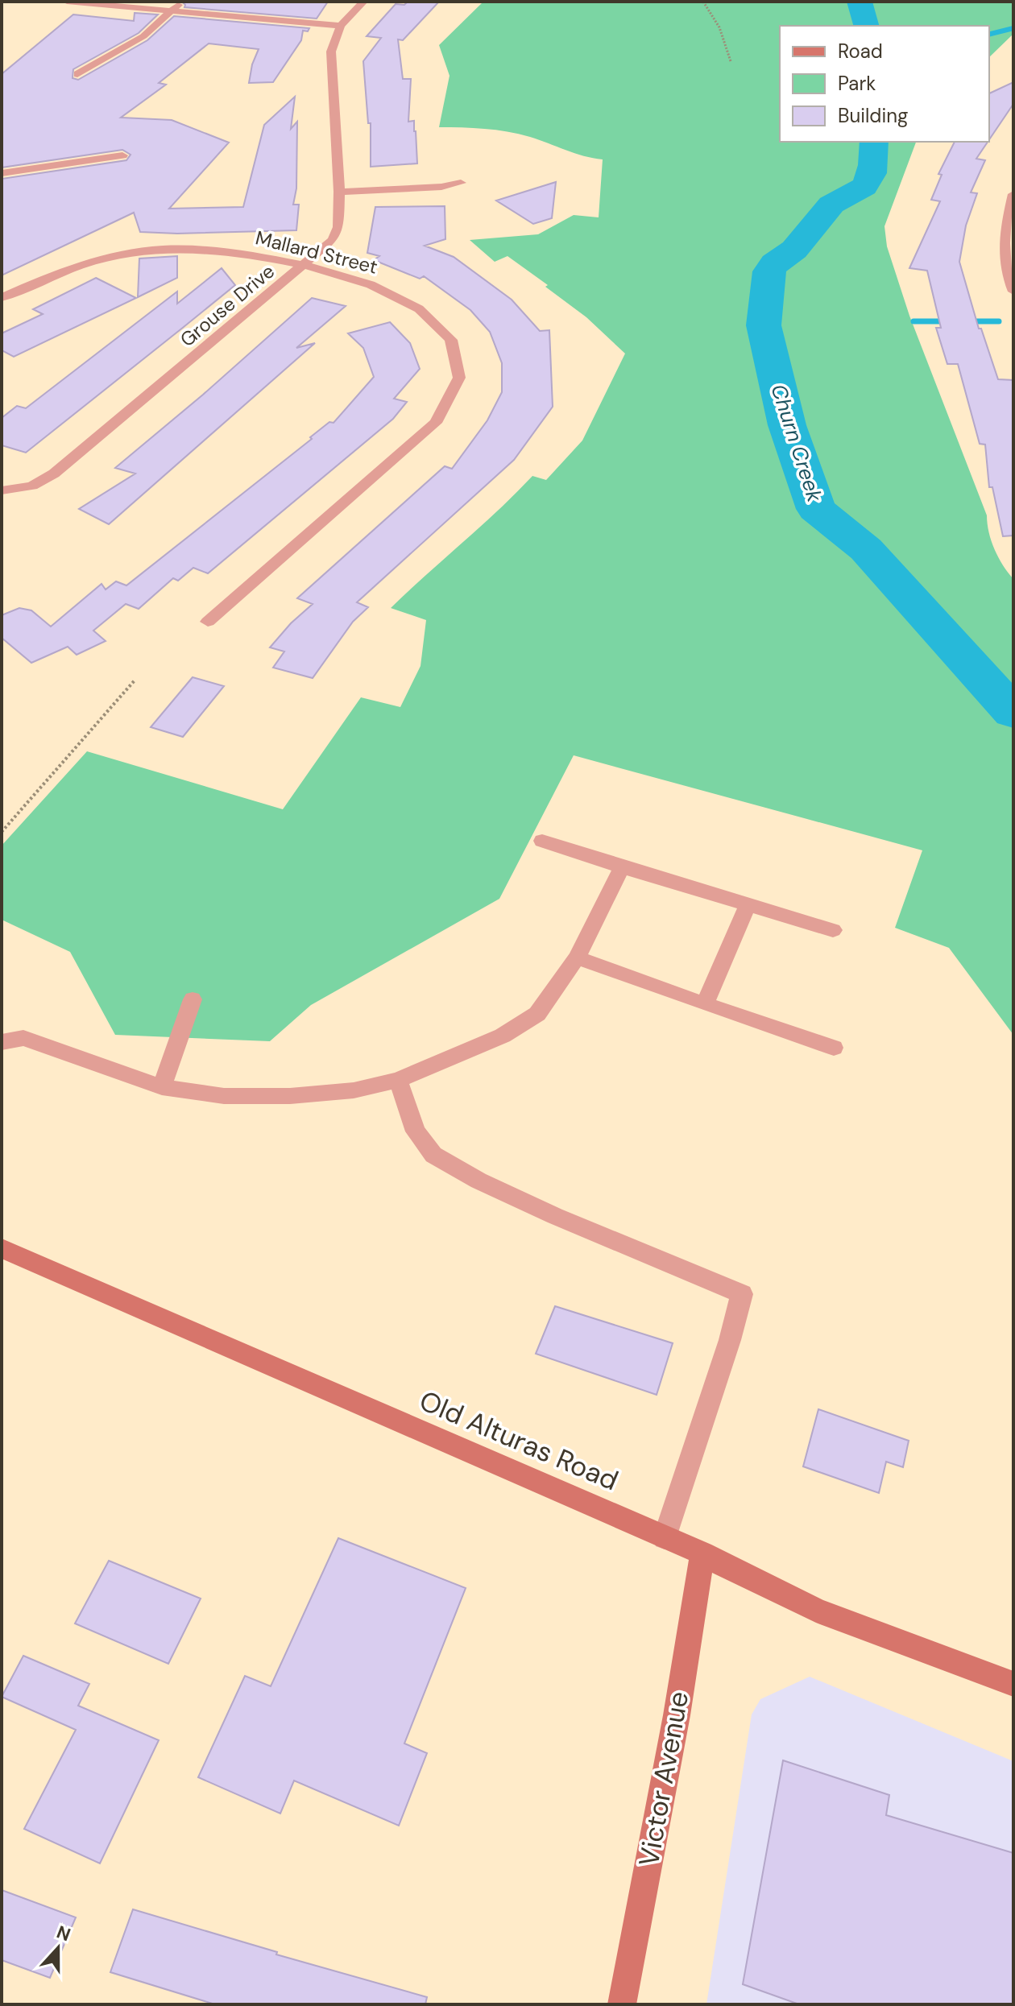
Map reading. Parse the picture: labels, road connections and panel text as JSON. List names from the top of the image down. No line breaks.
{"streets":{"main road":["Old Alturas Road","Victor Avenue"],"street":["Mallard Street","Grouse Drive"]},"crossings":[["Mallard Street","Grouse Drive"],["Old Alturas Road","Victor Avenue"]],"water":["Churn Creek"],"legend":["Road","Park","Building"],"north":"top"}
